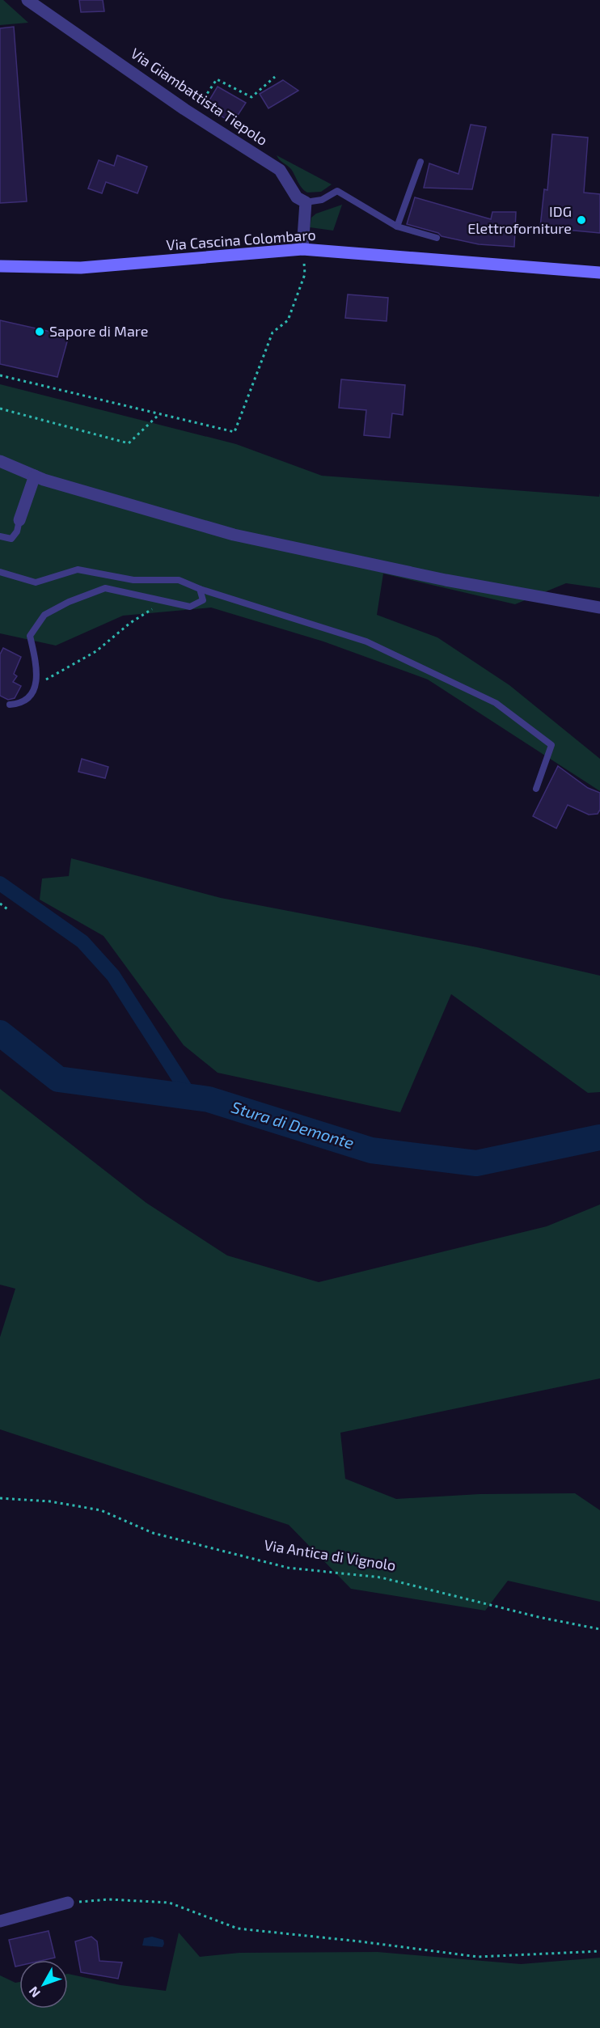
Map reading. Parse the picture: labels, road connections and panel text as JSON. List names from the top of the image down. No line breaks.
{"streets":{"main road":["Via Cascina Colombaro"],"street":["Via Giambattista Tiepolo"],"path":["Via Antica di Vignolo"]},"water":["Stura di Demonte"],"places":["IDG Elettroforniture","Sapore di Mare"],"north":"bottom left"}
